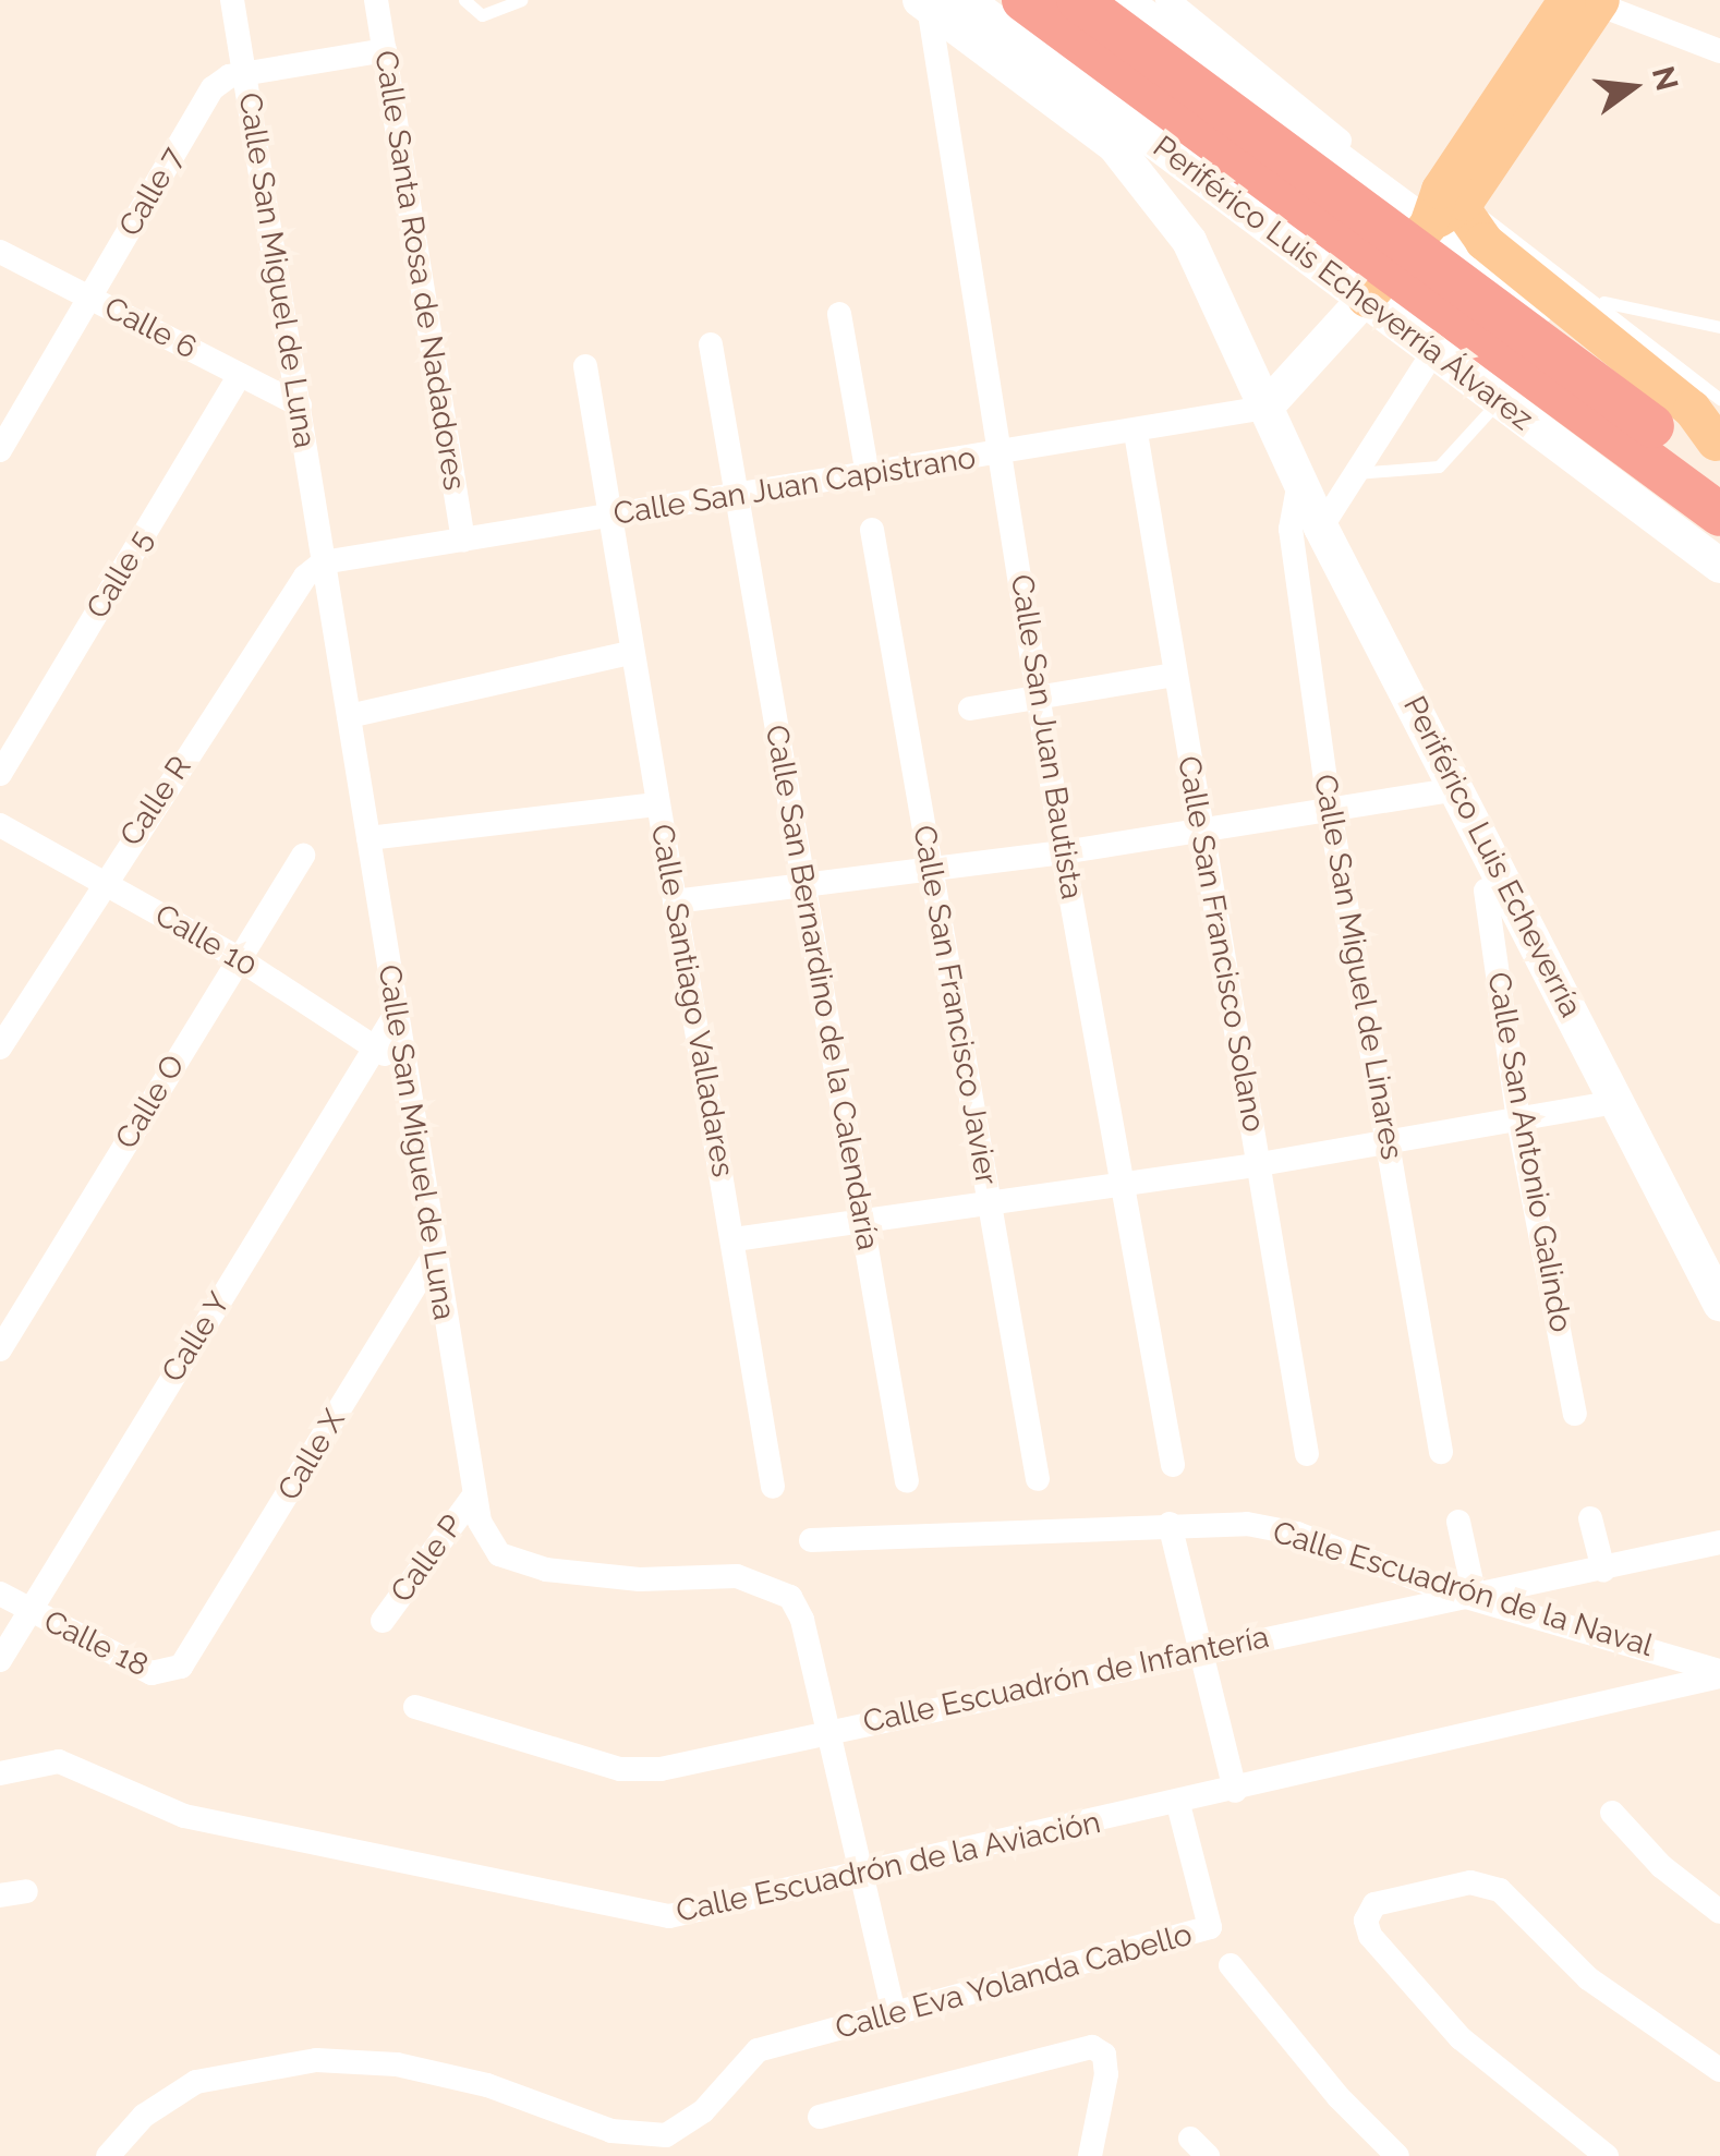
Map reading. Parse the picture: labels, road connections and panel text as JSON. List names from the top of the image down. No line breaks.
{"streets":{"highway":["Periférico Luis Echeverría Álvarez"],"main road":["Periférico Luis Echeverría"],"street":["Calle 7","Calle San Miguel de Luna","Calle Santa Rosa de Nadadores","Calle 6","Calle San Juan Capistrano","Calle 5","Calle San Juan Bautista","Calle R","Calle 10","Calle San Francisco Solano","Calle San Miguel de Linares","Calle San Bernardino de la Calendaría","Calle Santiago Valladares","Calle San Francisco Javier","Calle O","Calle San Antonio Galindo","Calle Y","Calle X","Calle P","Calle Escuadrón de la Naval","Calle 18","Calle Escuadrón de Infantería","Calle Escuadrón de la Aviación","Calle Eva Yolanda Cabello"]},"crossings":[["Calle 7","Calle San Miguel de Luna"],["Calle 7","Calle Santa Rosa de Nadadores"],["Calle 7","Calle 6"],["Calle San Miguel de Luna","Calle 6"],["Calle San Miguel de Luna","Calle San Juan Capistrano"],["Calle San Miguel de Luna","Calle R"],["Calle San Miguel de Luna","Calle 10"],["Calle San Miguel de Luna","Calle Y"],["Calle San Miguel de Luna","Calle X"],["Calle San Miguel de Luna","Calle P"],["Calle San Miguel de Luna","Calle Escuadrón de Infantería"],["Calle San Miguel de Luna","Calle Escuadrón de la Aviación"],["Calle San Miguel de Luna","Calle Eva Yolanda Cabello"],["Calle Santa Rosa de Nadadores","Calle San Juan Capistrano"],["Periférico Luis Echeverría Álvarez","Calle San Juan Bautista"],["Periférico Luis Echeverría Álvarez","Periférico Luis Echeverría"],["Calle 6","Calle 5"],["Calle San Juan Capistrano","Calle San Juan Bautista"],["Calle San Juan Capistrano","Calle R"],["Calle San Juan Capistrano","Periférico Luis Echeverría"],["Calle San Juan Capistrano","Calle San Francisco Solano"],["Calle San Juan Capistrano","Calle San Bernardino de la Calendaría"],["Calle San Juan Capistrano","Calle Santiago Valladares"],["Calle R","Calle 10"],["Periférico Luis Echeverría","Calle San Miguel de Linares"],["Calle 10","Calle O"],["Calle 10","Calle Y"],["Calle Y","Calle 18"],["Calle X","Calle 18"],["Calle Escuadrón de la Naval","Calle Escuadrón de Infantería"],["Calle Escuadrón de la Naval","Calle Escuadrón de la Aviación"],["Calle Escuadrón de la Aviación","Calle Eva Yolanda Cabello"]],"north":"right"}
